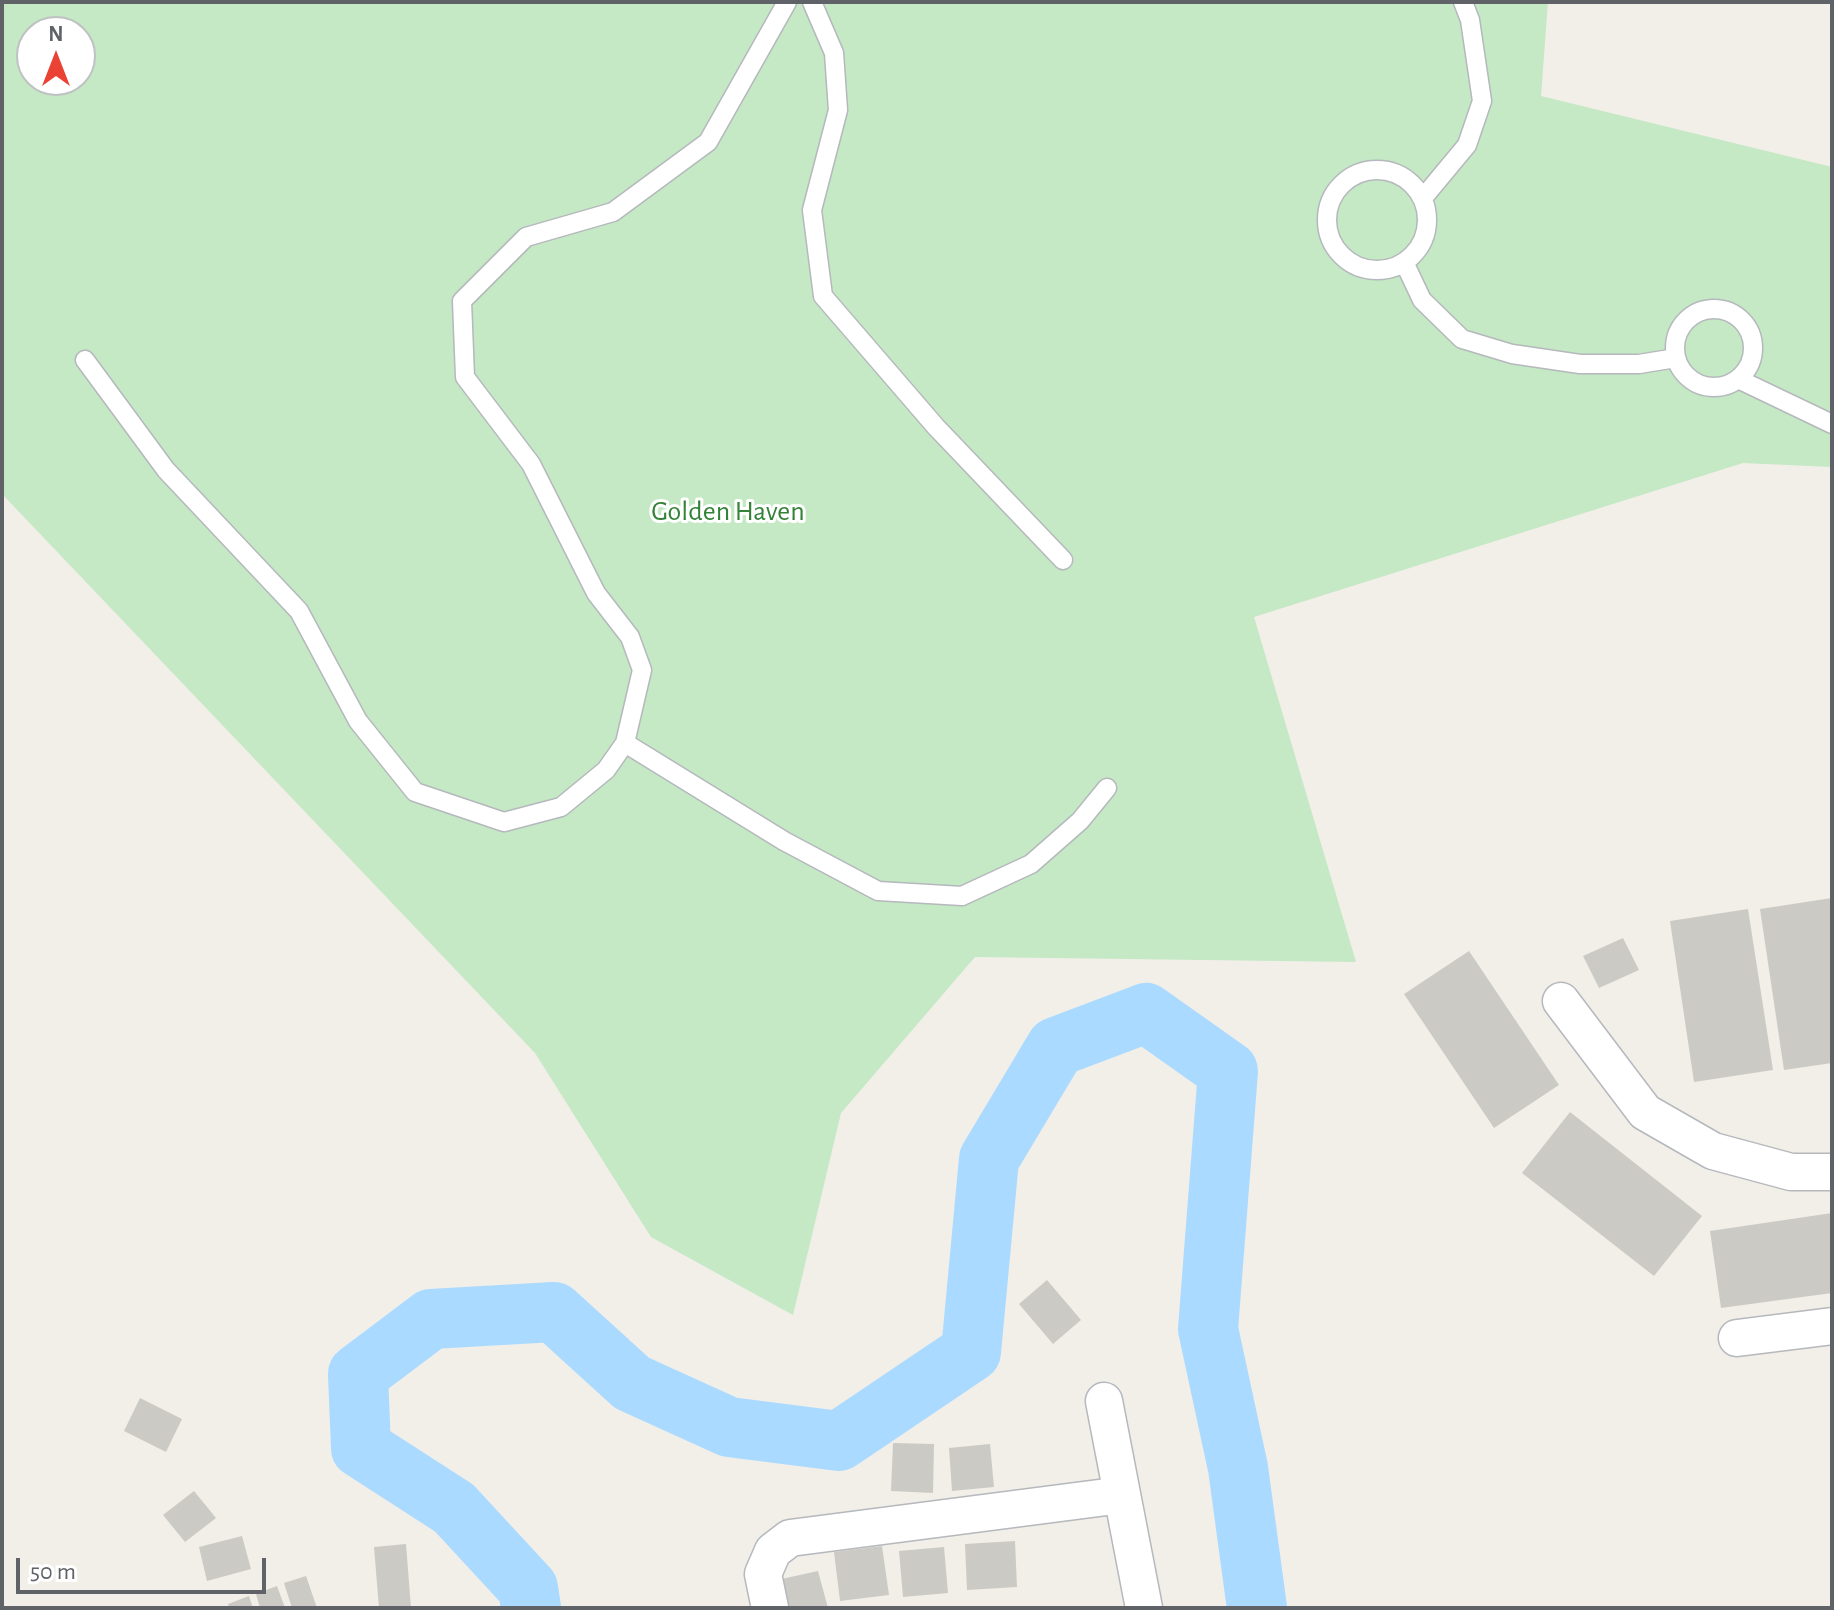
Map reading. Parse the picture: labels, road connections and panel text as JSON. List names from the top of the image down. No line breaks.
{"parks":["Golden Haven"],"scale_bar":"50 m","north":"top"}
